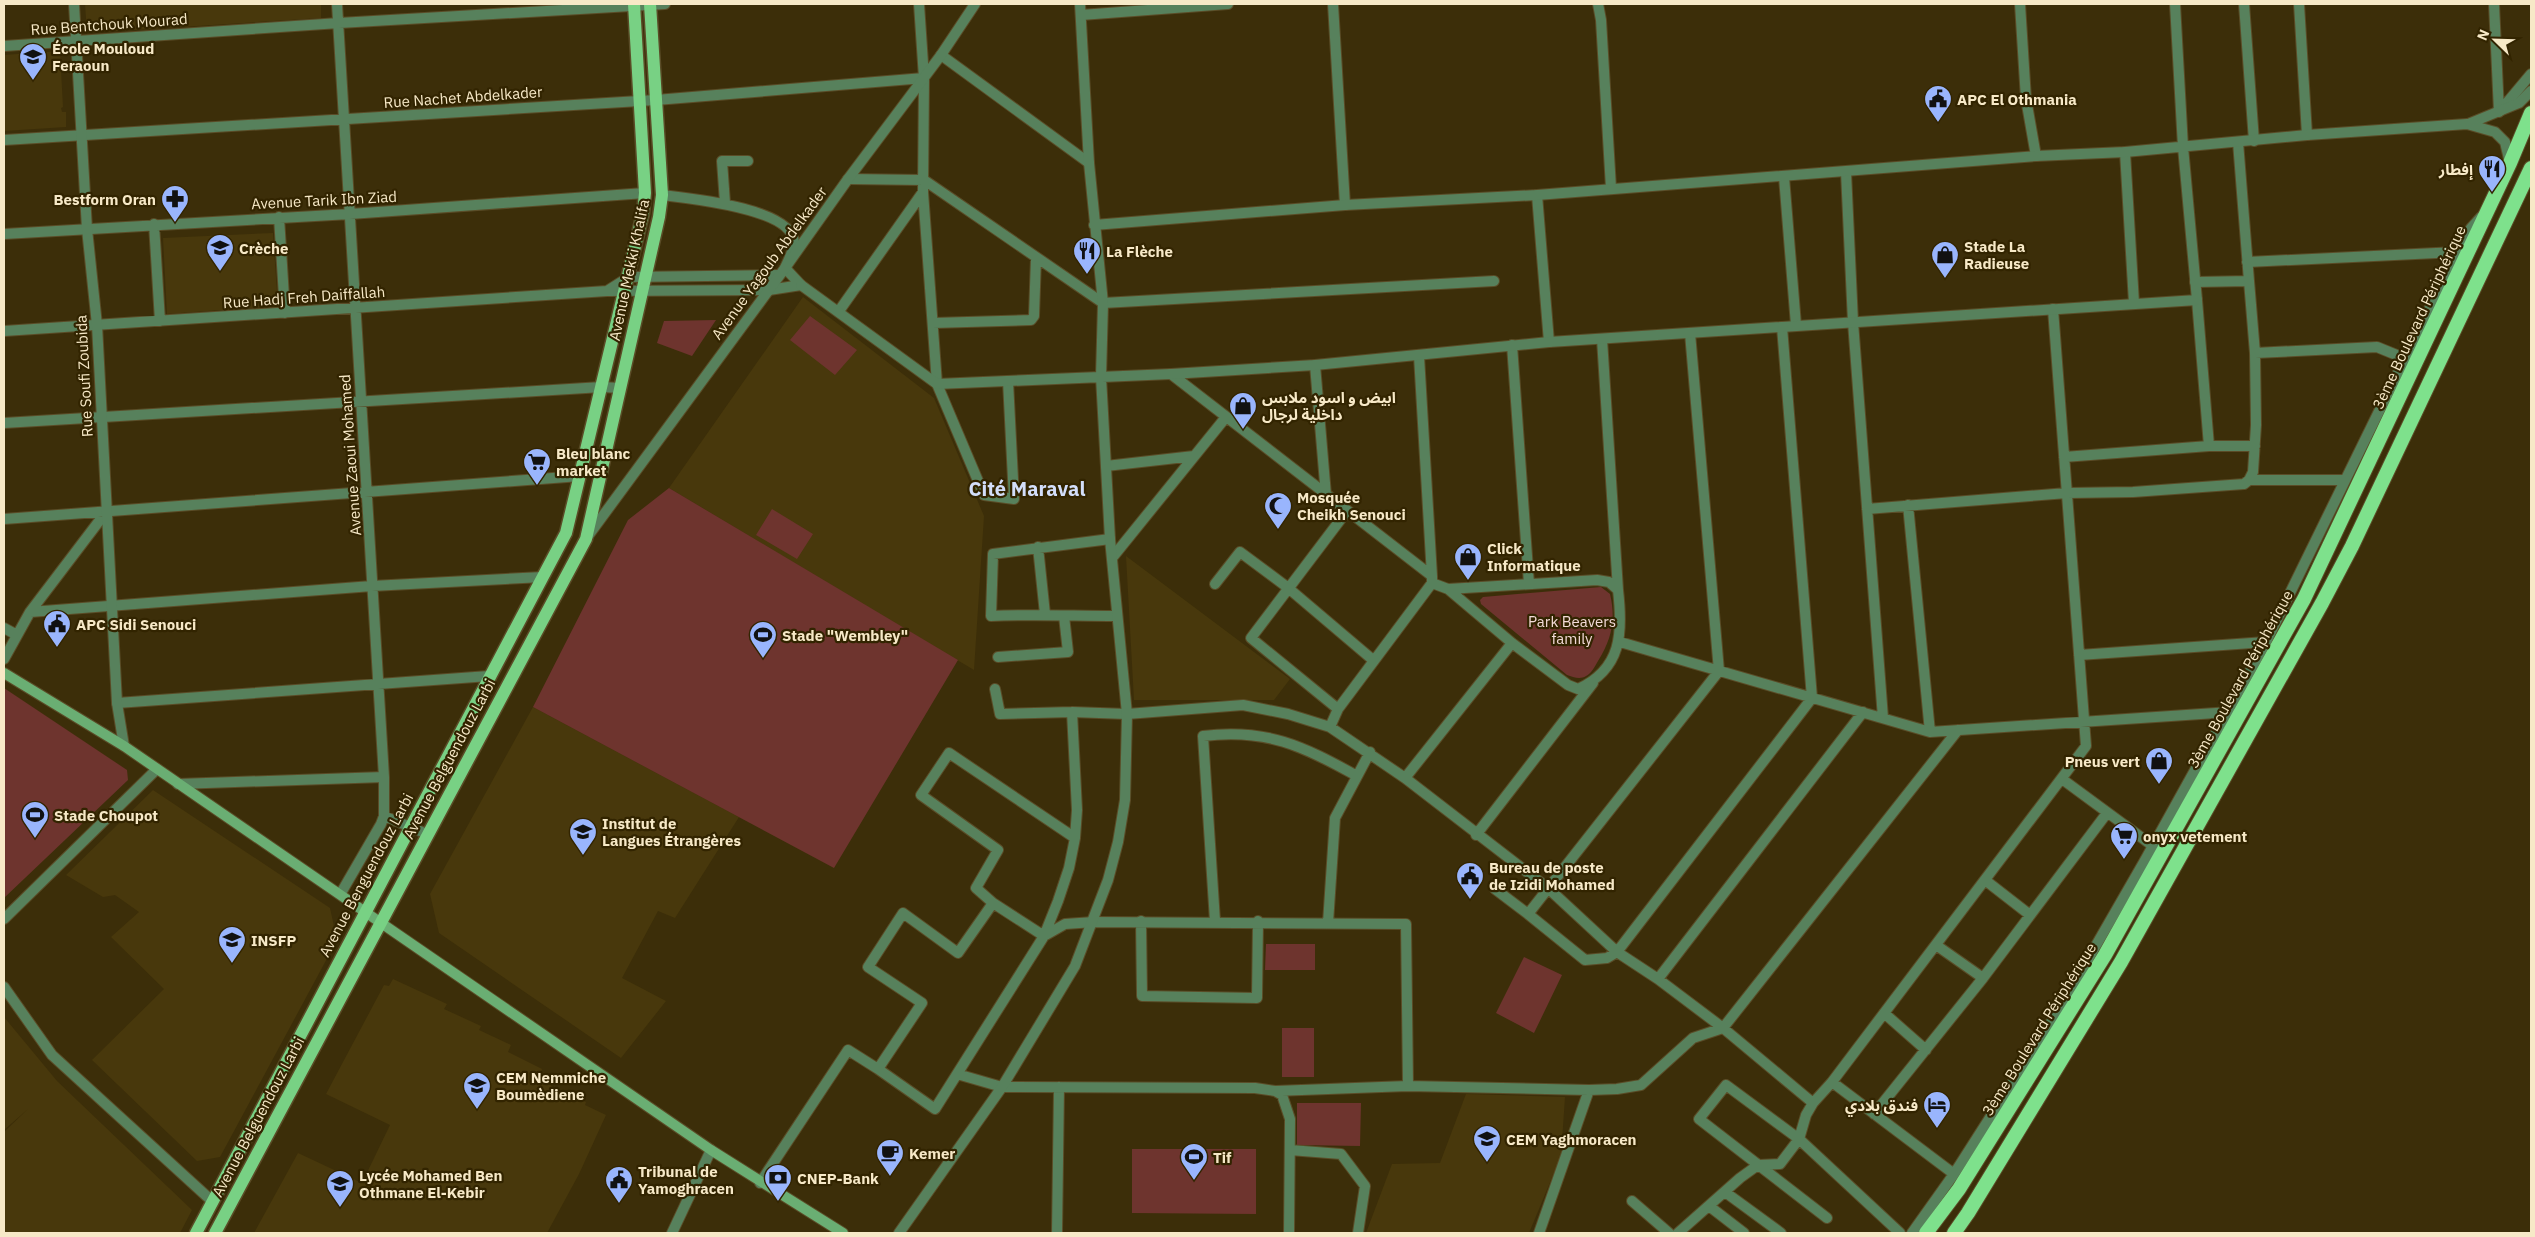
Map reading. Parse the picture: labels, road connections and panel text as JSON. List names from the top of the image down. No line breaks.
{"streets":{"highway":["3ème Boulevard Périphérique"],"main road":["Avenue Mekki Khalifa","Avenue Belguendouz Larbi","Avenue Benguendouz Larbi"],"street":["Rue Bentchouk Mourad","Rue Nachet Abdelkader","Avenue Tarik Ibn Ziad","Avenue Yagoub Abdelkader","Rue Hadj Freh Daiffallah","Rue Soufi Zoubida","Avenue Zaoui Mohamed"]},"crossings":[["Rue Bentchouk Mourad","Avenue Mekki Khalifa"],["Rue Bentchouk Mourad","Rue Soufi Zoubida"],["Rue Bentchouk Mourad","Avenue Zaoui Mohamed"],["Rue Nachet Abdelkader","Avenue Yagoub Abdelkader"],["Rue Nachet Abdelkader","Avenue Mekki Khalifa"],["Rue Nachet Abdelkader","Rue Soufi Zoubida"],["Rue Nachet Abdelkader","Avenue Zaoui Mohamed"],["Avenue Tarik Ibn Ziad","Avenue Mekki Khalifa"],["Avenue Tarik Ibn Ziad","Rue Soufi Zoubida"],["Avenue Tarik Ibn Ziad","Avenue Zaoui Mohamed"],["Avenue Yagoub Abdelkader","Avenue Mekki Khalifa"],["Avenue Yagoub Abdelkader","Rue Hadj Freh Daiffallah"],["Avenue Yagoub Abdelkader","Avenue Belguendouz Larbi"],["Avenue Mekki Khalifa","Rue Hadj Freh Daiffallah"],["Avenue Mekki Khalifa","Avenue Belguendouz Larbi"],["Avenue Mekki Khalifa","Avenue Benguendouz Larbi"],["Rue Hadj Freh Daiffallah","Rue Soufi Zoubida"],["Rue Hadj Freh Daiffallah","Avenue Zaoui Mohamed"]],"districts":["Cité Maraval"],"parks":["Park Beavers family"],"places":{"school or university":["École Mouloud Feraoun","Crèche","Institut de Langues Étrangères","INSFP","CEM Nemmiche Boumèdiene","CEM Yaghmoracen","Lycée Mohamed Ben Othmane El-Kebir"],"public building":["APC El Othmania","APC Sidi Senouci","Bureau de poste de Izidi Mohamed","Tribunal de Yamoghracen"],"restaurant":["إفطار","La Flèche"],"pharmacy":["Bestform Oran"],"shop":["Stade La Radieuse","ابيض و اسود ملابس داخلية لرجال","Click Informatique","Pneus vert"],"supermarket":["Bleu blanc market","onyx vetement"],"mosque":["Mosquée Cheikh Senouci"],"sports":["Stade \"Wembley\"","Stade Choupot","Tif"],"hotel":["فندق بلادي"],"cafe":["Kemer"],"bank":["CNEP-Bank"]},"north":"top left"}
